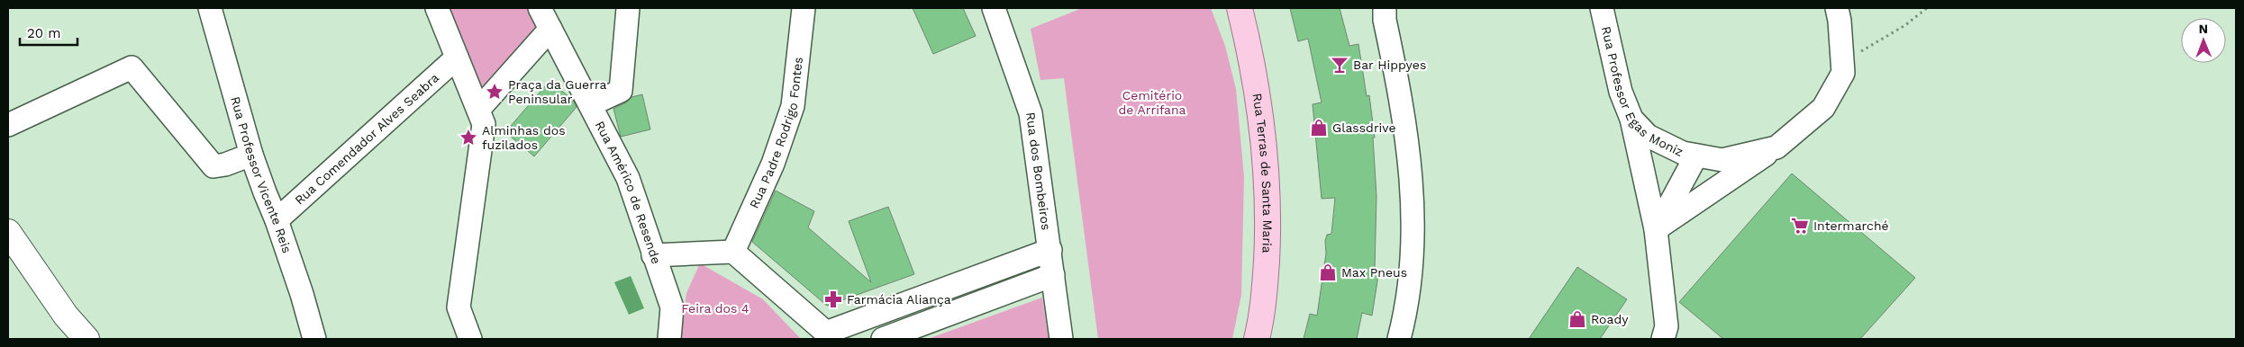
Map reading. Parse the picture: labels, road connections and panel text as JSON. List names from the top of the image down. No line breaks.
{"streets":{"main road":["Rua Terras de Santa Maria"],"street":["Rua Professor Egas Moniz","Rua Padre Rodrigo Fontes","Rua Comendador Alves Seabra","Rua dos Bombeiros","Rua Professor Vicente Reis","Rua Américo de Resende"]},"crossings":[["Rua Comendador Alves Seabra","Rua Professor Vicente Reis"]],"parks":["Cemitério de Arrifana","Feira dos 4"],"places":{"bar":["Bar Hippyes"],"place":["Praça da Guerra Peninsular","Alminhas dos fuzilados"],"shop":["Glassdrive","Max Pneus","Roady"],"supermarket":["Intermarché"],"pharmacy":["Farmácia Aliança"]},"scale_bar":"20 m","north":"top"}
